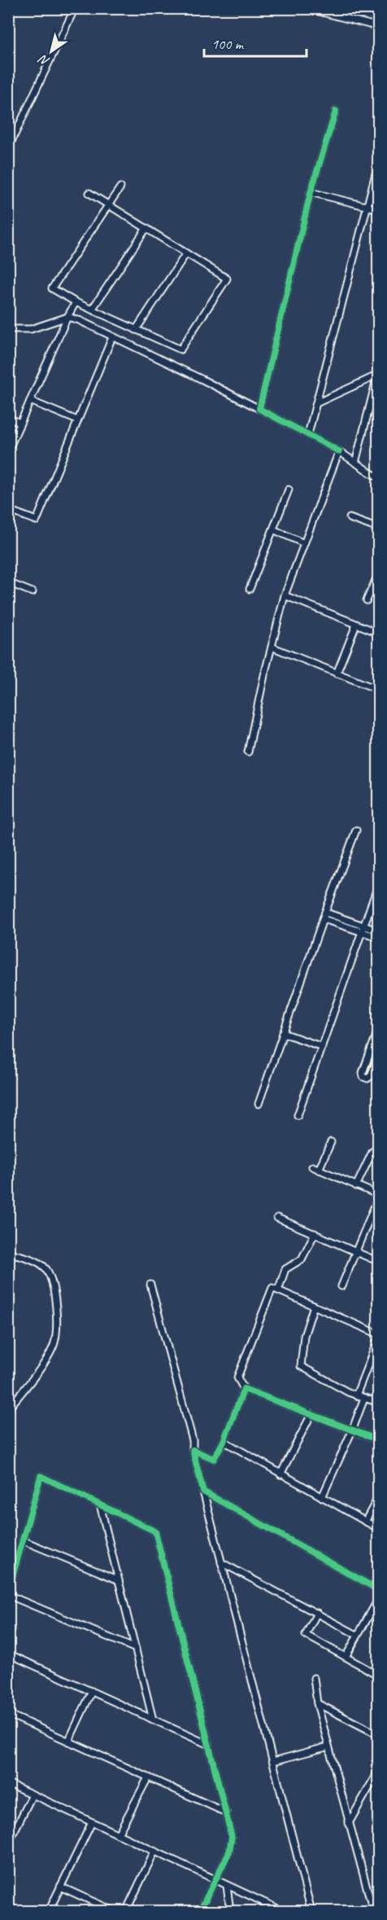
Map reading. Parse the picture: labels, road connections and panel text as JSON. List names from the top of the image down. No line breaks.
{"scale_bar":"100 m","north":"bottom left"}
